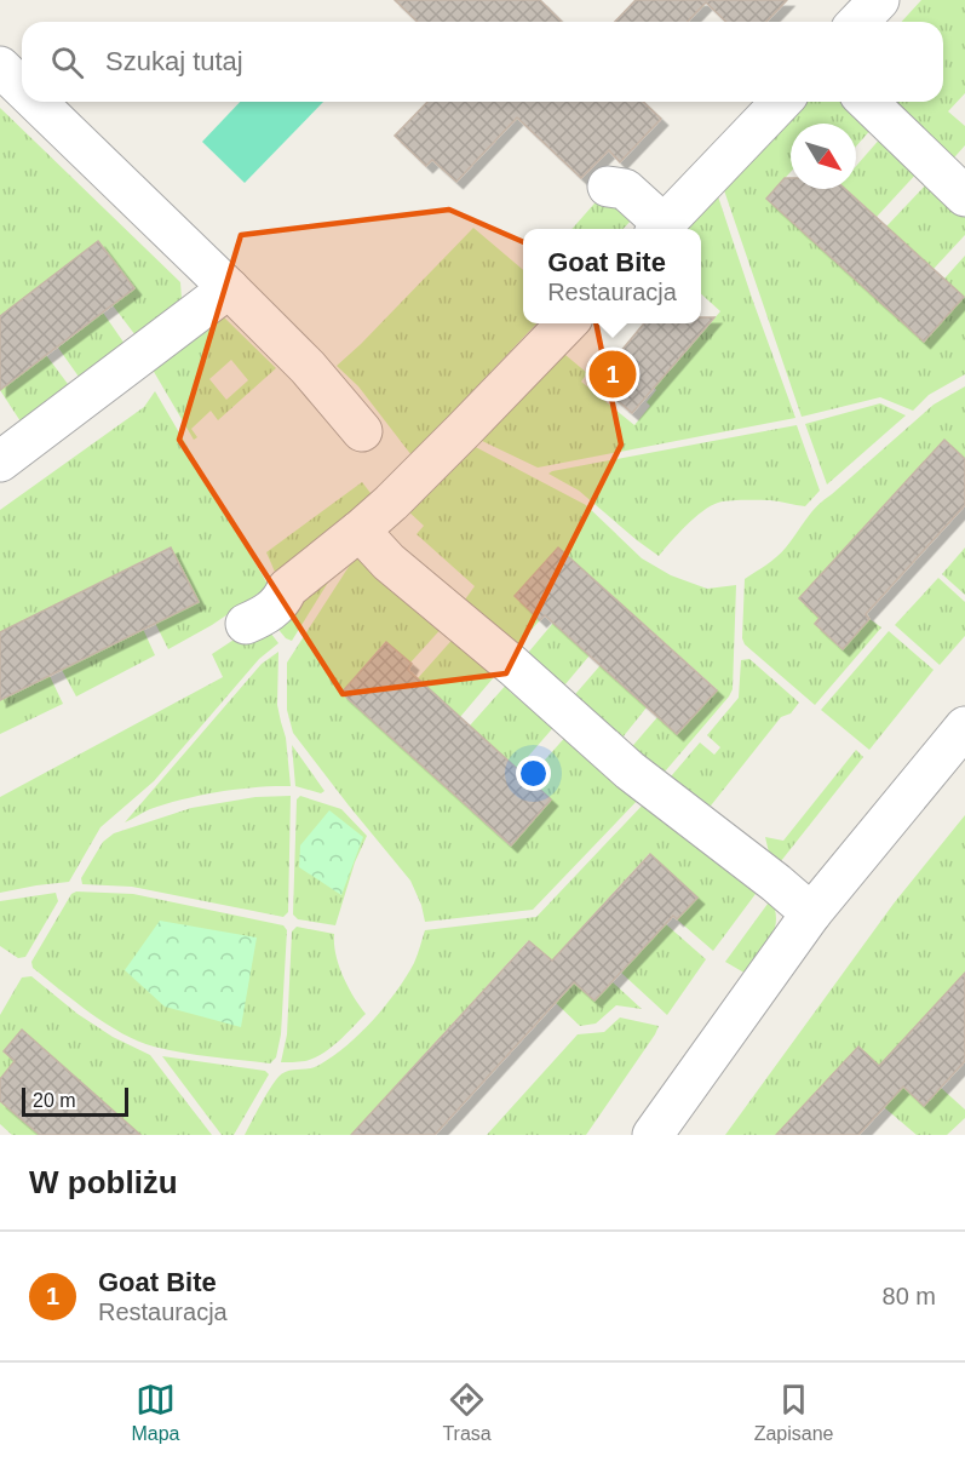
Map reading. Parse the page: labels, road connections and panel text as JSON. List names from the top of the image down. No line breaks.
{"scale_bar":"20 m","north":"bottom right","page":{"search":"Szukaj tutaj","popup":["Goat Bite","Restauracja"],"pins":"1","scale":"20 m","heading":"W pobliżu","list":[{"mark":"1","name":"Goat Bite","note":"Restauracja","value":"80 m"}],"nav":["Mapa","Trasa","Zapisane"]}}
